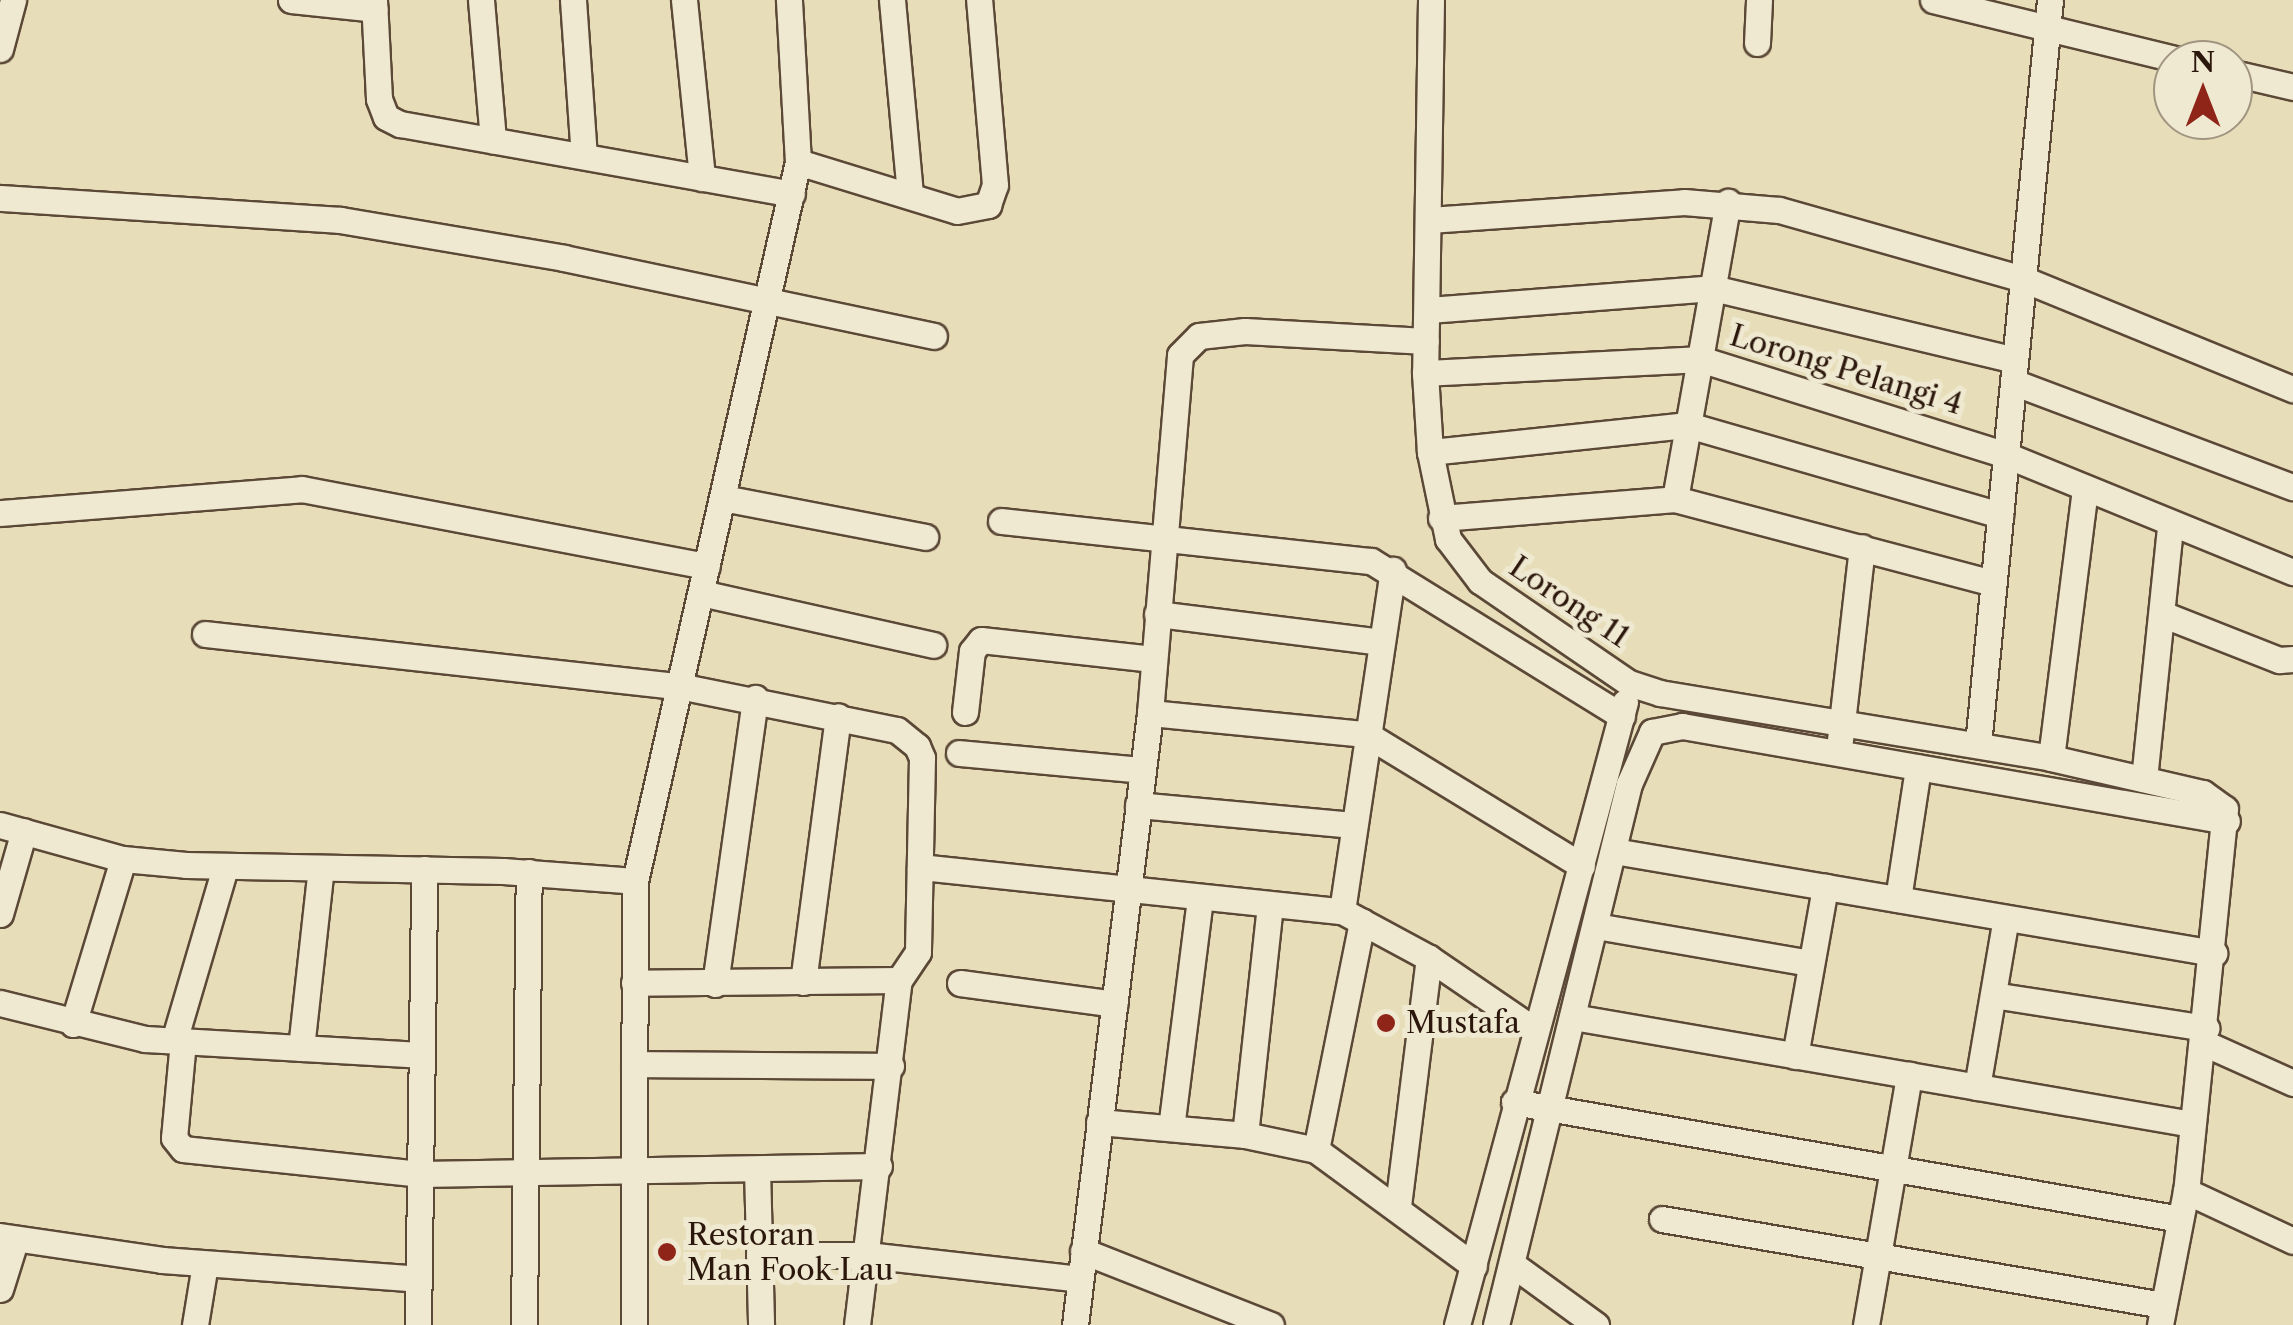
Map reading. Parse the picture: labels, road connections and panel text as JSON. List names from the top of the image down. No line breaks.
{"streets":{"street":["Lorong Pelangi 4","Lorong 11"]},"crossings":[["Lorong Pelangi 4","Lorong 11"]],"places":["Mustafa","Restoran Man Fook Lau"],"north":"top"}
